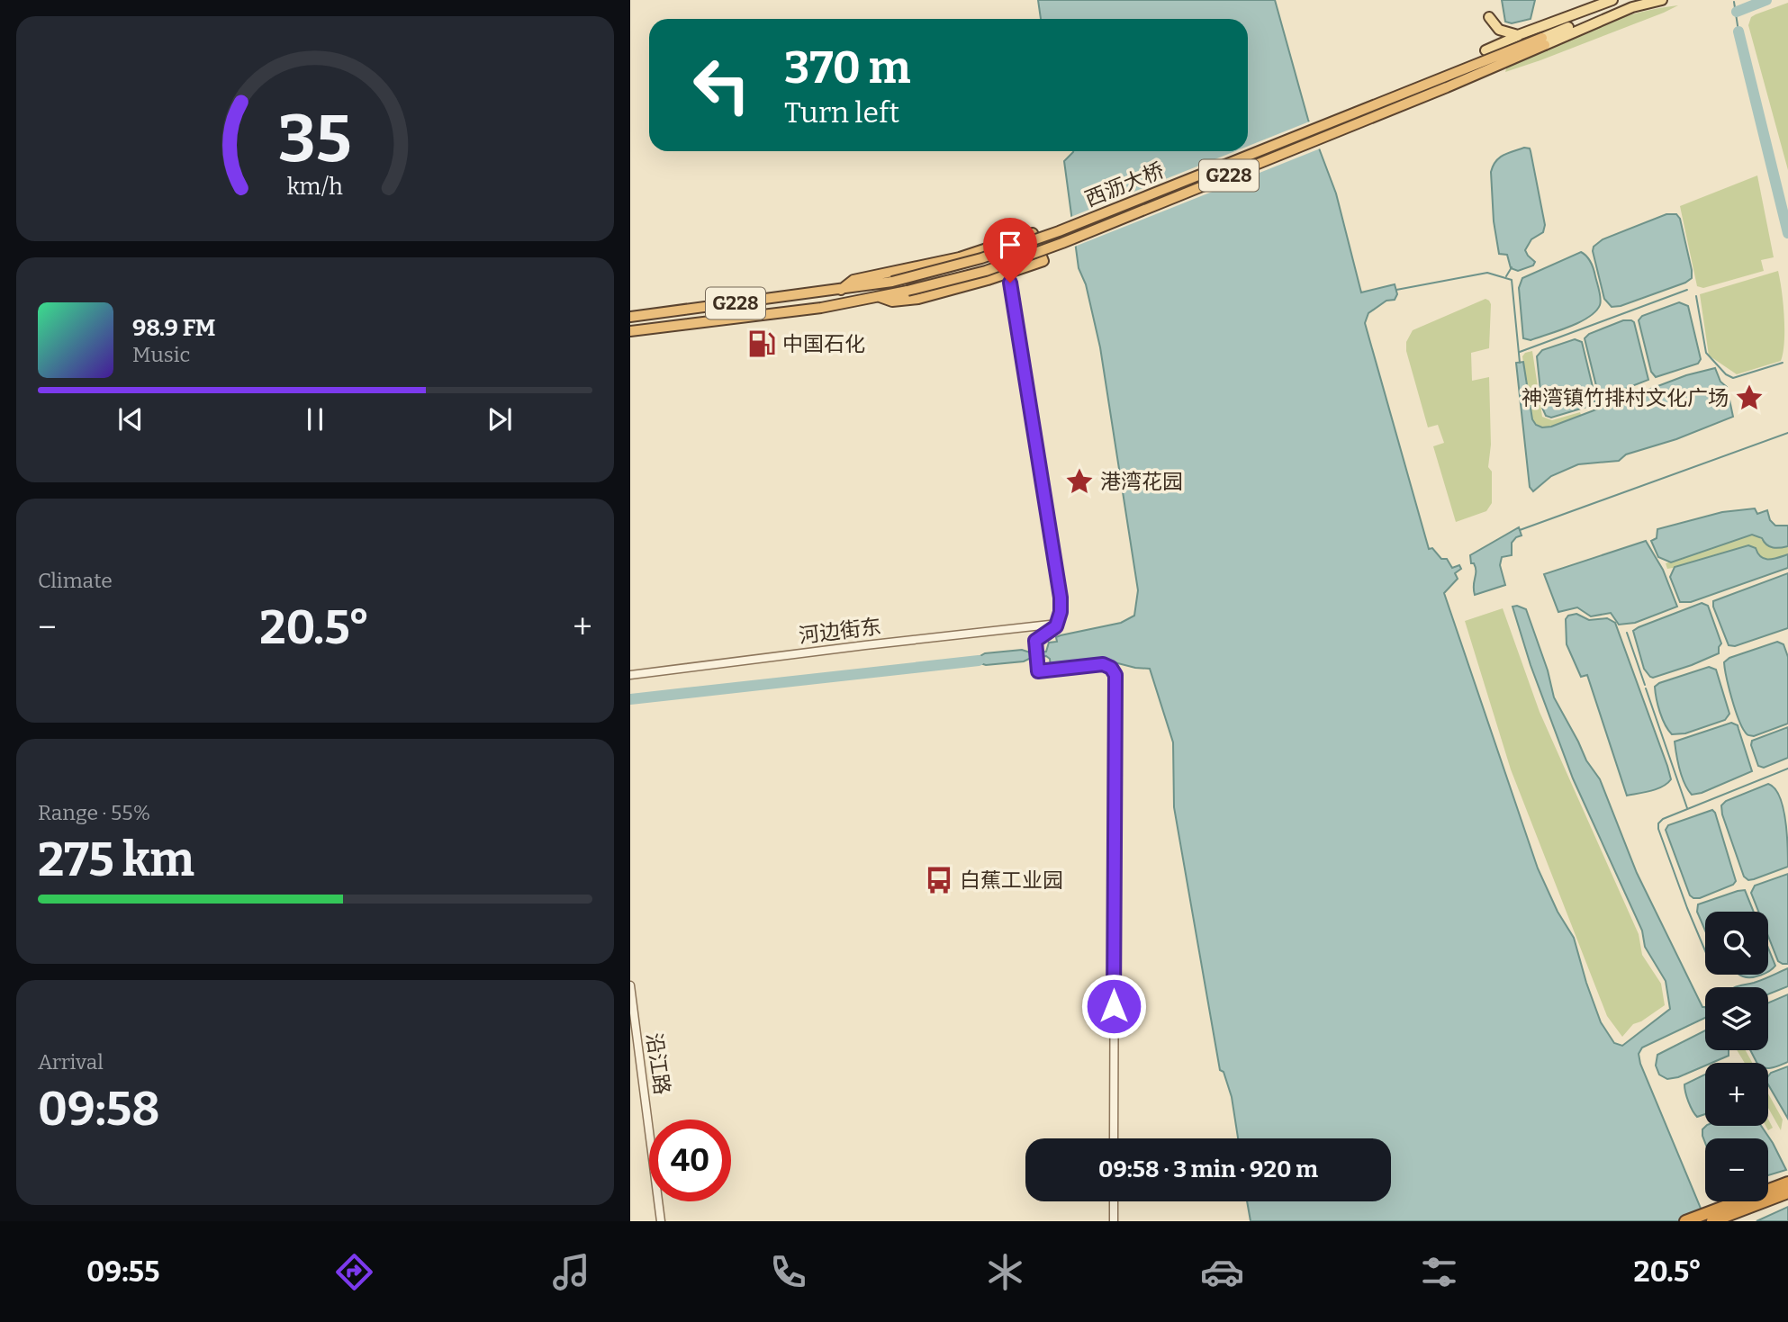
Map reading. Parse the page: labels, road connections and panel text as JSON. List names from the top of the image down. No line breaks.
{"streets":{"highway":["G228","西沥大桥"],"street":["河边街东","沿江路"]},"crossings":[["G228","西沥大桥"]],"places":{"fuel station":["中国石化"],"place":["神湾镇竹排村文化广场","港湾花园"],"bus stop":["白蕉工业园"]},"page":{"turn":["370 m","Turn left"],"song":["98.9 FM","Music"],"tile":["Climate",["Range · 55%","275 km"],["Arrival","09:58"]],"heat":["−","20.5°","+"],"map_buttons":["+","−"],"limit":"40","trip":"09:58 · 3 min · 920 m","tabs":["09:55","20.5°"],"gauge":["35","km/h"]}}
